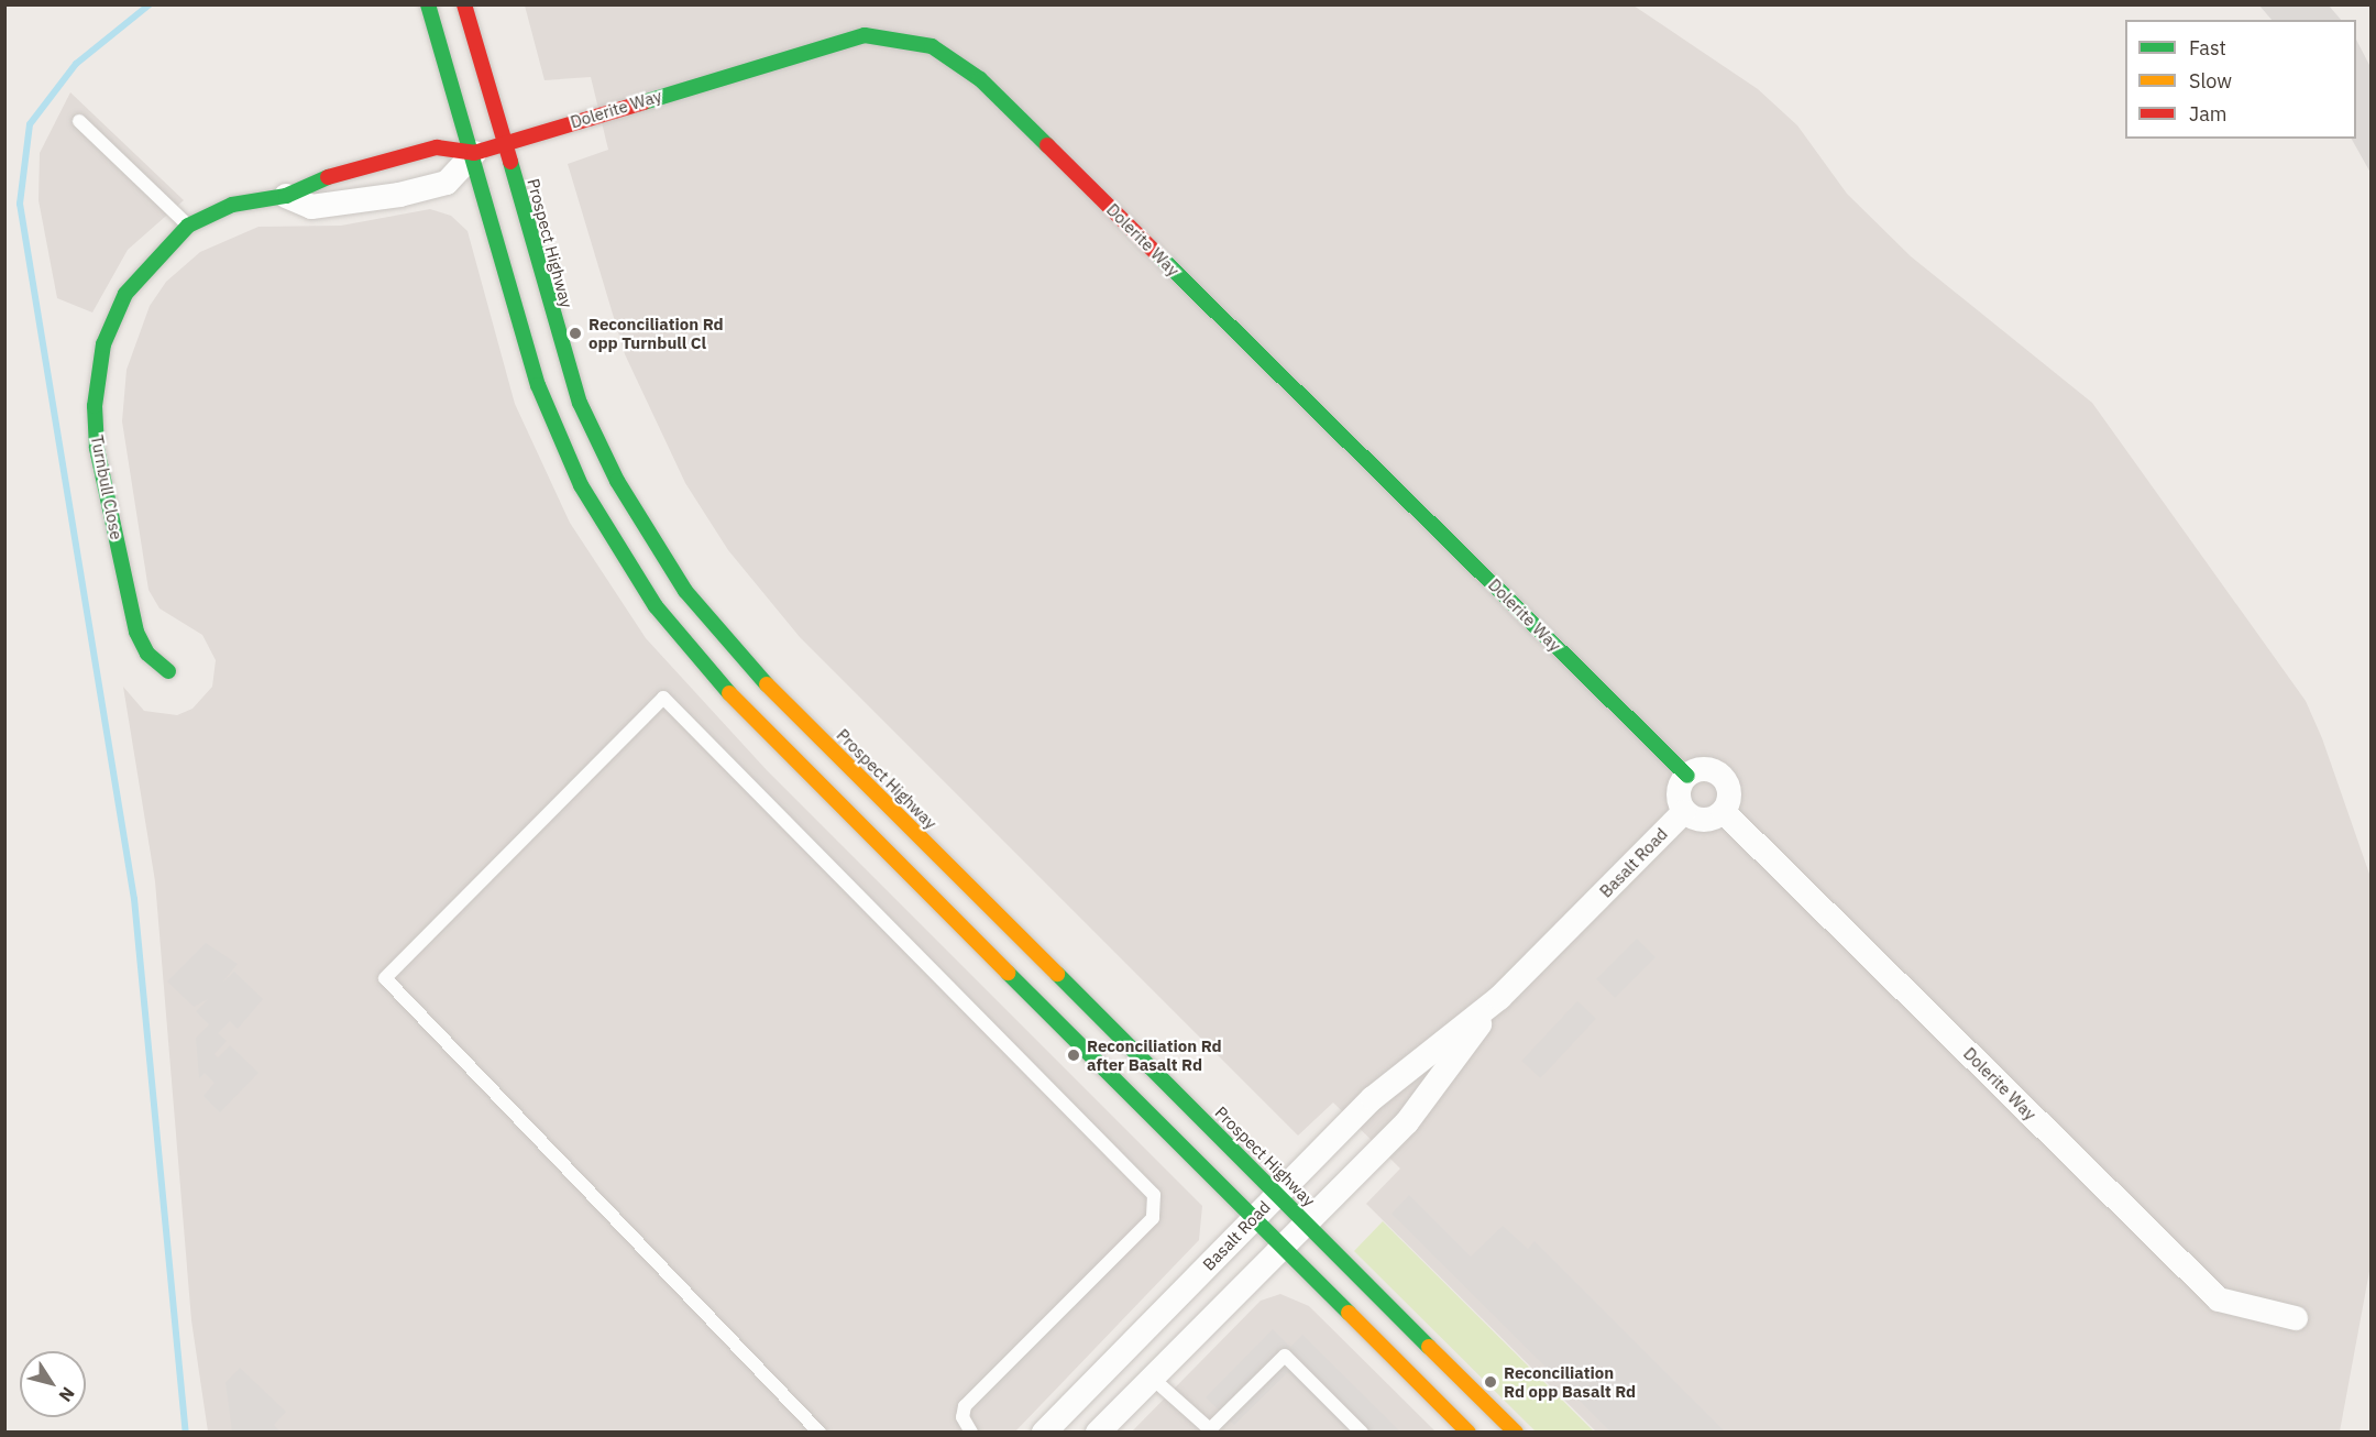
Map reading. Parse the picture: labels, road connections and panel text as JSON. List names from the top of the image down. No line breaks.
{"streets":{"main road":["Dolerite Way","Prospect Highway","Turnbull Close"],"street":["Basalt Road"]},"crossings":[["Dolerite Way","Prospect Highway"],["Dolerite Way","Turnbull Close"],["Dolerite Way","Basalt Road"],["Prospect Highway","Basalt Road"]],"places":["Reconciliation Rd opp Turnbull Cl","Reconciliation Rd after Basalt Rd","Reconciliation Rd opp Basalt Rd"],"legend":["Fast","Slow","Jam"],"north":"bottom right"}
